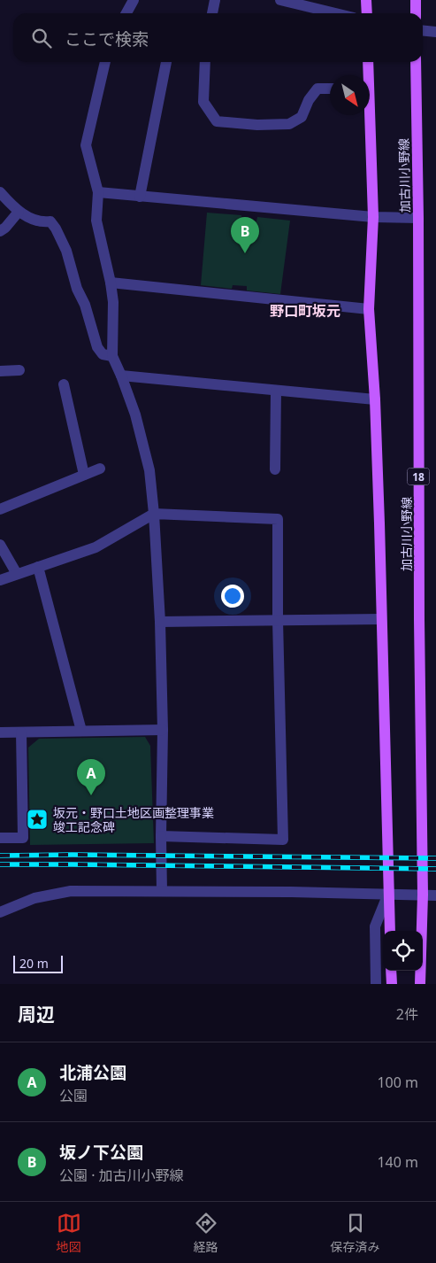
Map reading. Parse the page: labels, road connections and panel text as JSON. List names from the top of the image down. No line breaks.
{"streets":{"main road":["加古川小野線","18"]},"districts":["野口町坂元"],"places":{"place":["坂元・野口土地区画整理事業 竣工記念碑"]},"scale_bar":"20 m","north":"bottom right","page":{"search":"ここで検索","pins":["B","A"],"scale":"20 m","heading":["周辺","2件"],"list":[{"mark":"A","name":"北浦公園","note":"公園","value":"100 m"},{"mark":"B","name":"坂ノ下公園","note":"公園 · 加古川小野線","value":"140 m"}],"nav":["地図","経路","保存済み"]}}
